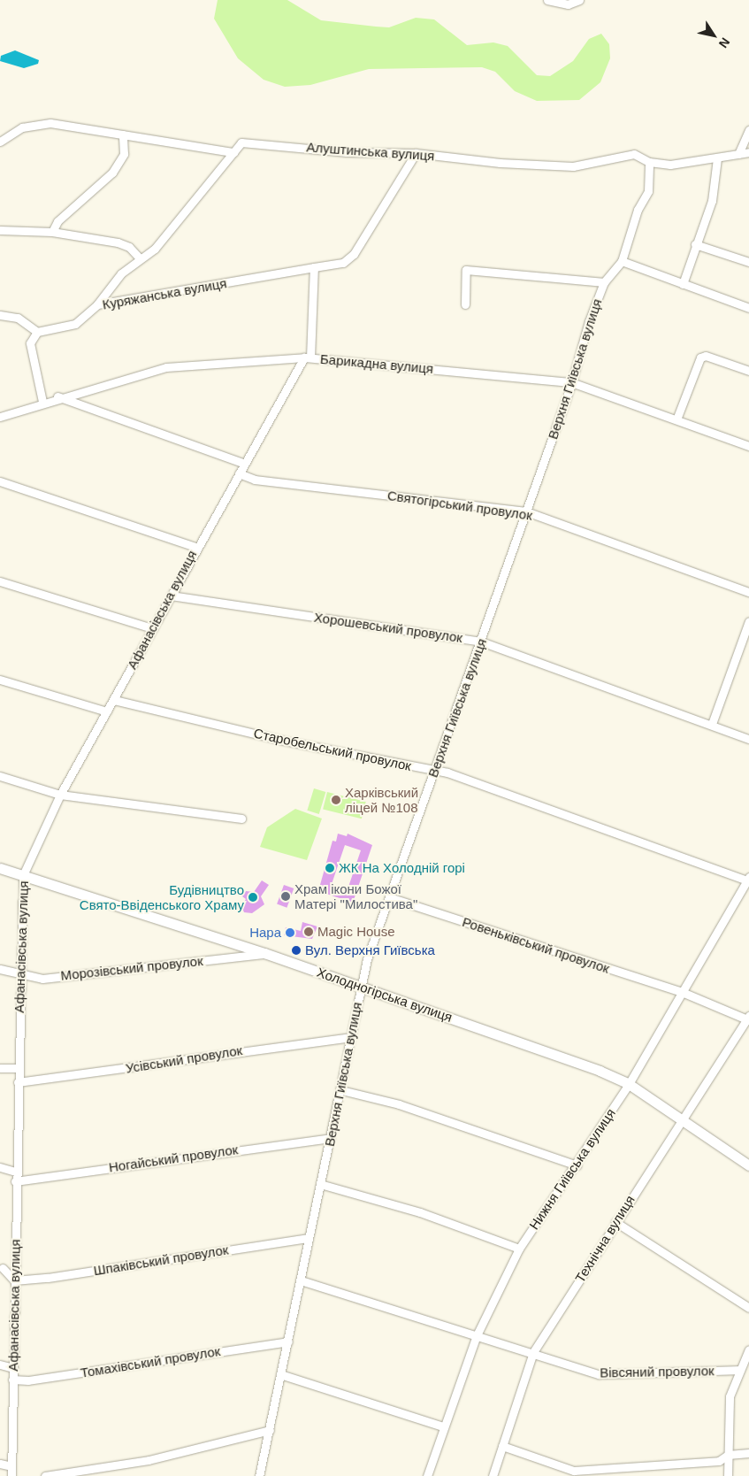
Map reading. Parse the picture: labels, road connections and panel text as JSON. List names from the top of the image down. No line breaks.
{"streets":{"main road":["Холодногірська вулиця"],"street":["Алуштинська вулиця","Куряжанська вулиця","Барикадна вулиця","Верхня Гиївська вулиця","Святогірський провулок","Афанасівська вулиця","Хорошевський провулок","Старобельський провулок","Ровеньківський провулок","Морозівський провулок","Усівський провулок","Ногайський провулок","Нижня Гиївська вулиця","Технічна вулиця","Шпаківський провулок","Томахівський провулок","Вівсяний провулок"]},"crossings":[["Алуштинська вулиця","Верхня Гиївська вулиця"],["Куряжанська вулиця","Афанасівська вулиця"],["Барикадна вулиця","Верхня Гиївська вулиця"],["Барикадна вулиця","Афанасівська вулиця"],["Верхня Гиївська вулиця","Святогірський провулок"],["Верхня Гиївська вулиця","Хорошевський провулок"],["Верхня Гиївська вулиця","Старобельський провулок"],["Верхня Гиївська вулиця","Ровеньківський провулок"],["Верхня Гиївська вулиця","Холодногірська вулиця"],["Верхня Гиївська вулиця","Усівський провулок"],["Верхня Гиївська вулиця","Ногайський провулок"],["Верхня Гиївська вулиця","Шпаківський провулок"],["Верхня Гиївська вулиця","Томахівський провулок"],["Верхня Гиївська вулиця","Вівсяний провулок"],["Святогірський провулок","Афанасівська вулиця"],["Афанасівська вулиця","Хорошевський провулок"],["Афанасівська вулиця","Старобельський провулок"],["Афанасівська вулиця","Морозівський провулок"],["Афанасівська вулиця","Холодногірська вулиця"],["Афанасівська вулиця","Усівський провулок"],["Афанасівська вулиця","Ногайський провулок"],["Афанасівська вулиця","Шпаківський провулок"],["Афанасівська вулиця","Томахівський провулок"],["Старобельський провулок","Нижня Гиївська вулиця"],["Ровеньківський провулок","Нижня Гиївська вулиця"],["Ровеньківський провулок","Технічна вулиця"],["Морозівський провулок","Холодногірська вулиця"],["Холодногірська вулиця","Нижня Гиївська вулиця"],["Холодногірська вулиця","Технічна вулиця"],["Нижня Гиївська вулиця","Вівсяний провулок"],["Технічна вулиця","Вівсяний провулок"]],"places":["Харківський ліцей №108","ЖК На Холодній горі","Храм ікони Божої Матері \"Милостива\"","Будівництво Свято-Ввіденського Храму","Magic House","Нара","Вул. Верхня Гиївська"],"north":"bottom right"}
